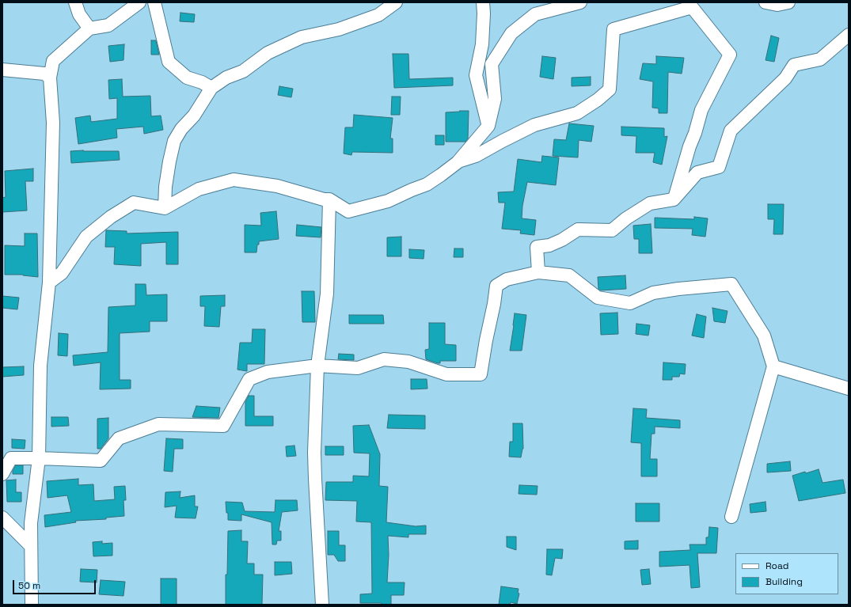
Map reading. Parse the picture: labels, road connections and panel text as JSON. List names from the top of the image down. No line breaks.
{"legend":["Road","Building"],"scale_bar":"50 m"}
